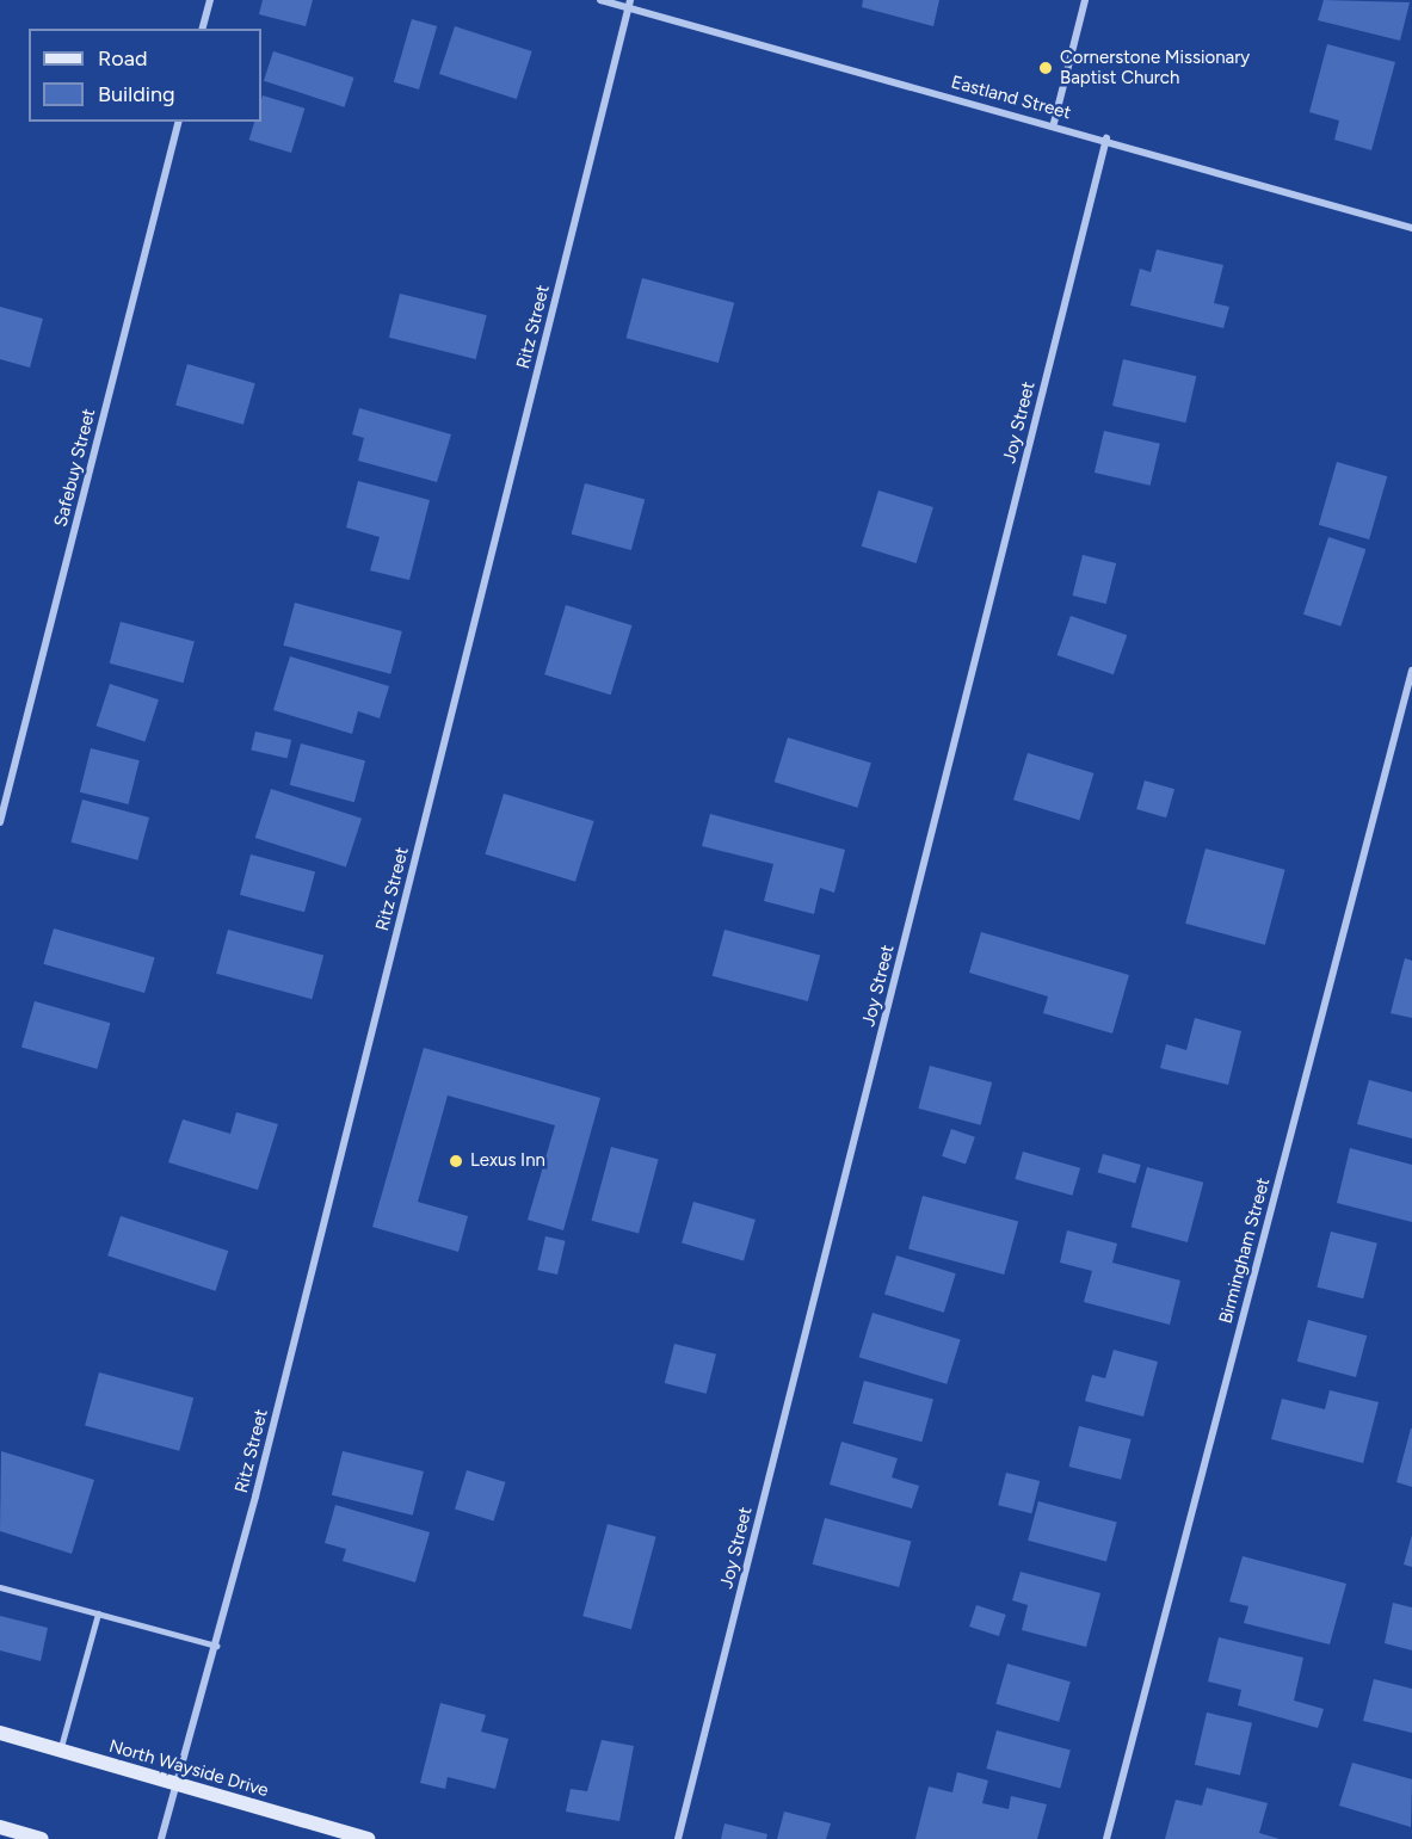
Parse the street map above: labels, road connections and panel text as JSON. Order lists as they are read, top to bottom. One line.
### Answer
{"streets":{"main road":["North Wayside Drive"],"street":["Eastland Street","Ritz Street","Joy Street","Safebuy Street","Birmingham Street"]},"crossings":[["Eastland Street","Ritz Street"],["Eastland Street","Joy Street"],["Ritz Street","North Wayside Drive"]],"places":["Cornerstone Missionary Baptist Church","Lexus Inn"],"legend":["Road","Building"]}
